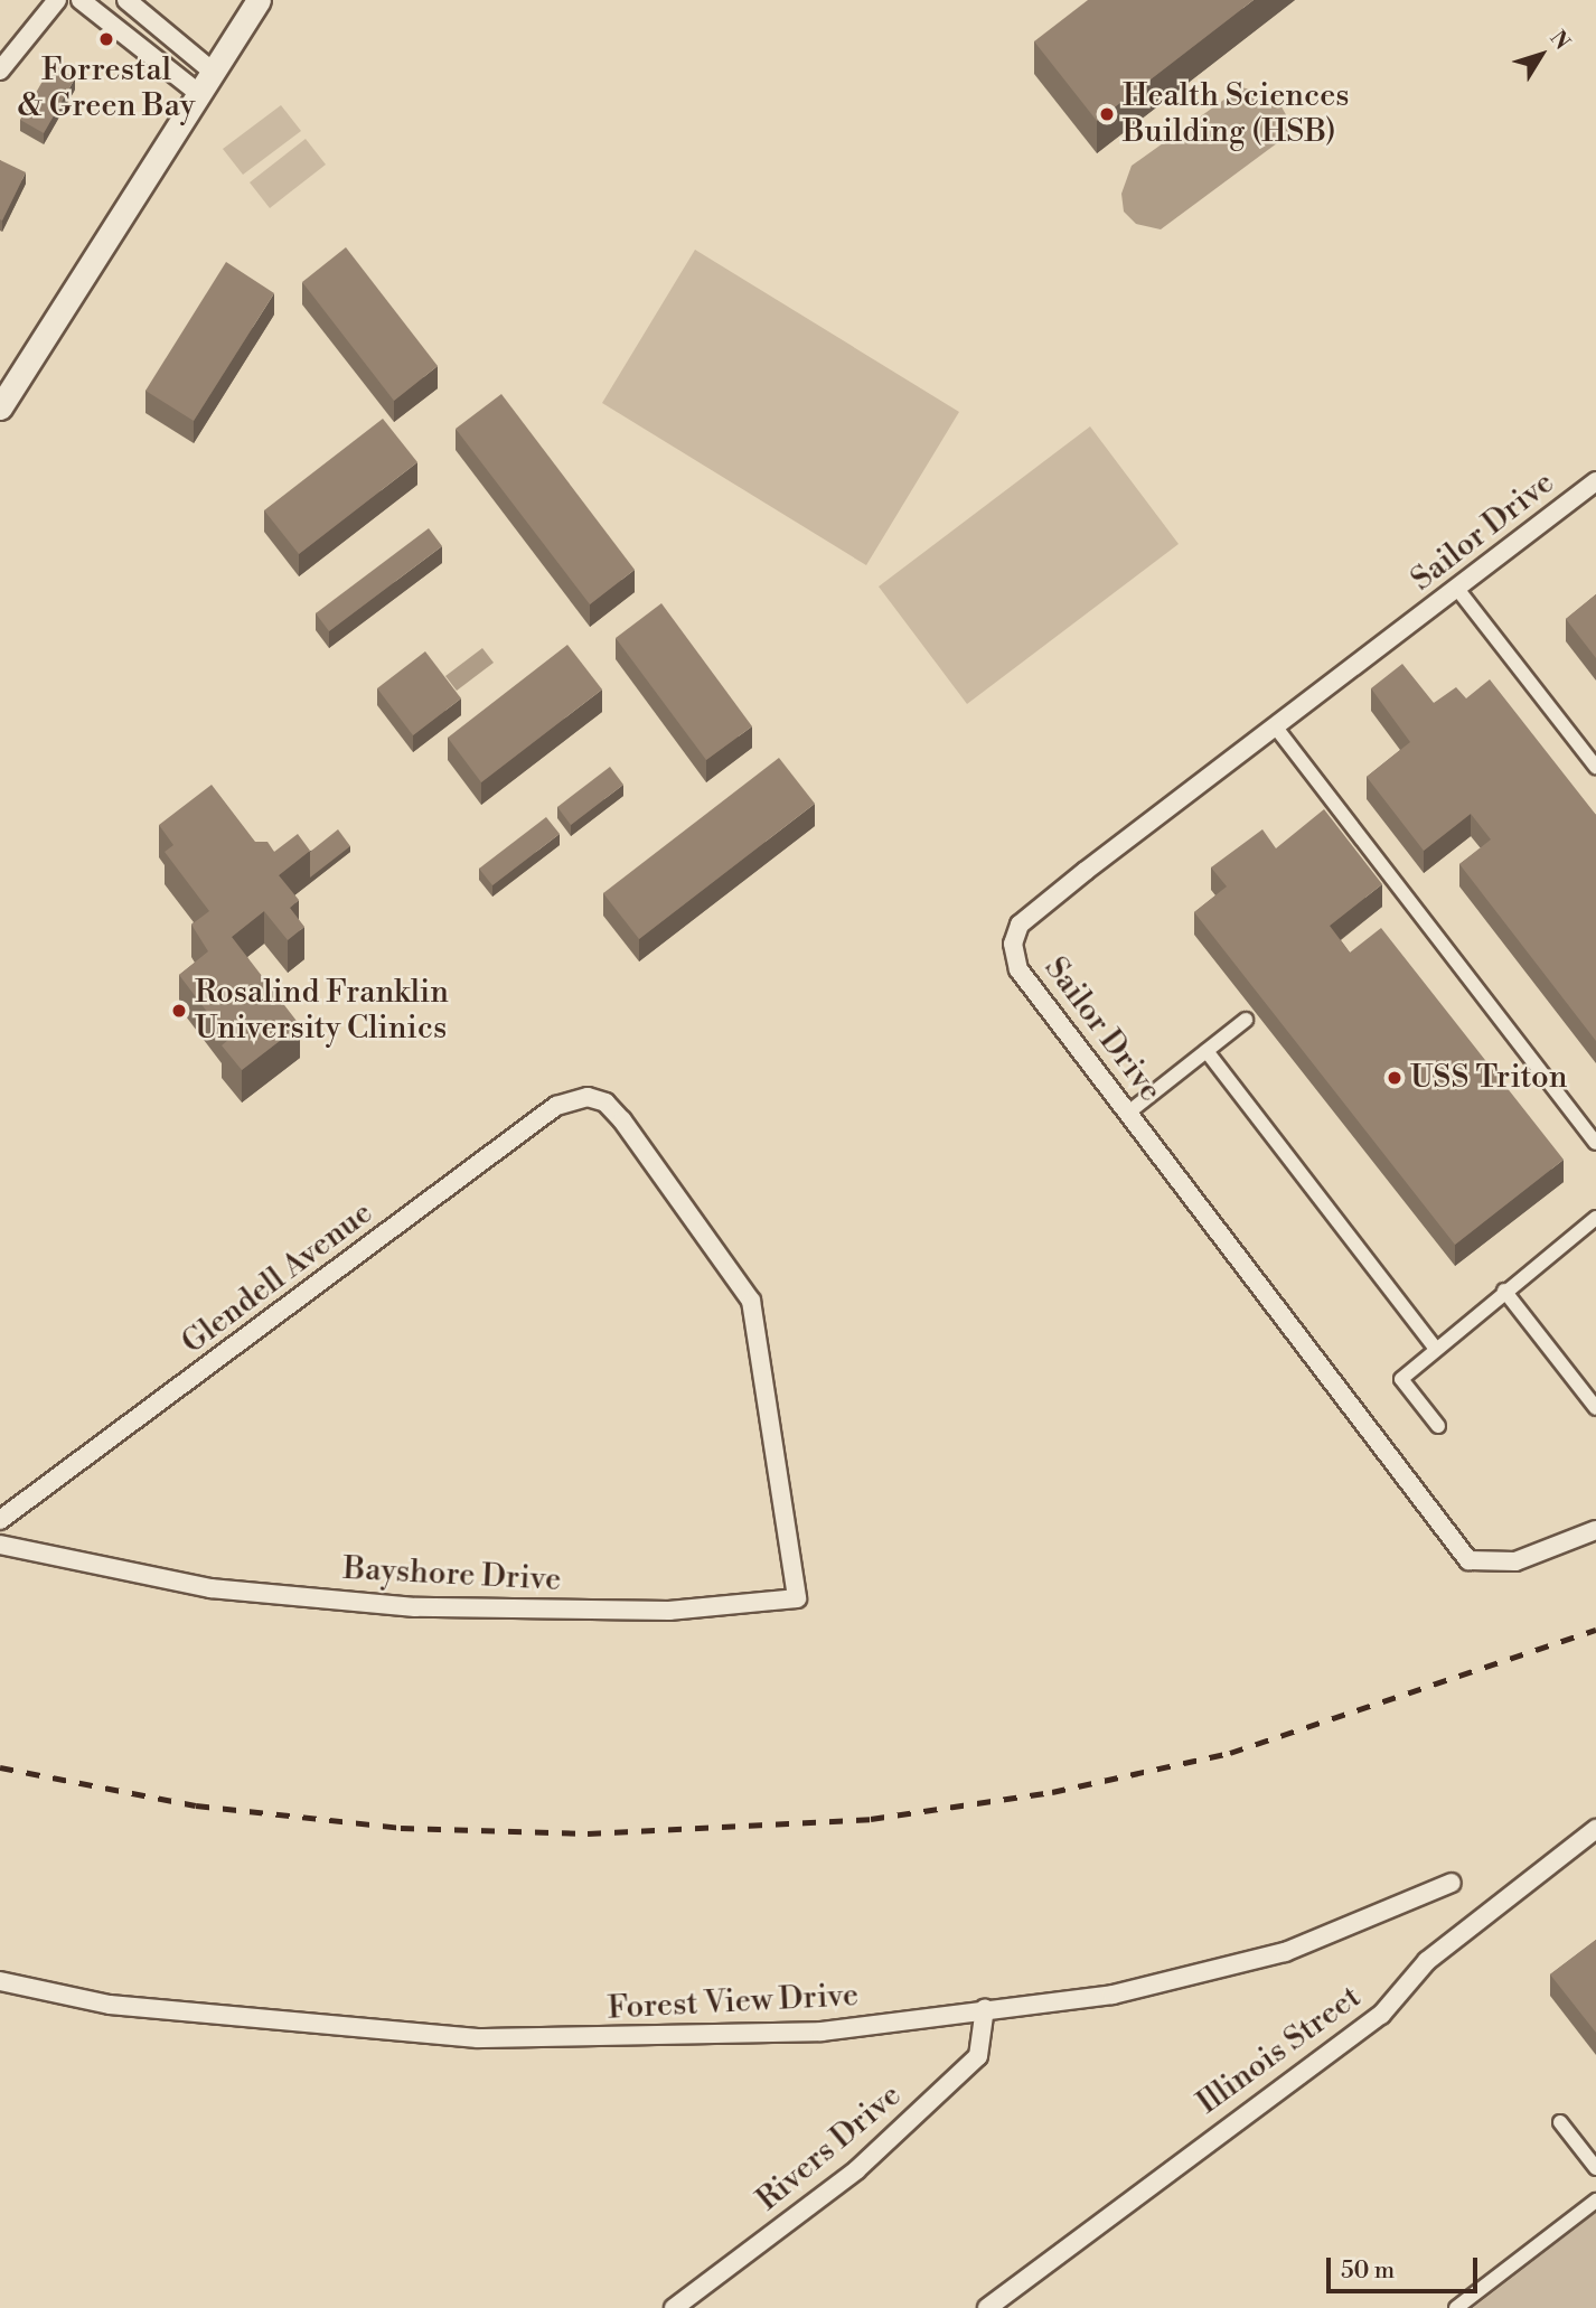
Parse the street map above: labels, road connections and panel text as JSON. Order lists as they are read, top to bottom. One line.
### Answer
{"streets":{"street":["Sailor Drive","Glendell Avenue","Bayshore Drive","Forest View Drive","Illinois Street","Rivers Drive"]},"crossings":[["Glendell Avenue","Bayshore Drive"],["Forest View Drive","Rivers Drive"]],"places":["Forrestal & Green Bay","Health Sciences Building (HSB)","Rosalind Franklin University Clinics","USS Triton"],"scale_bar":"50 m","north":"top right"}
